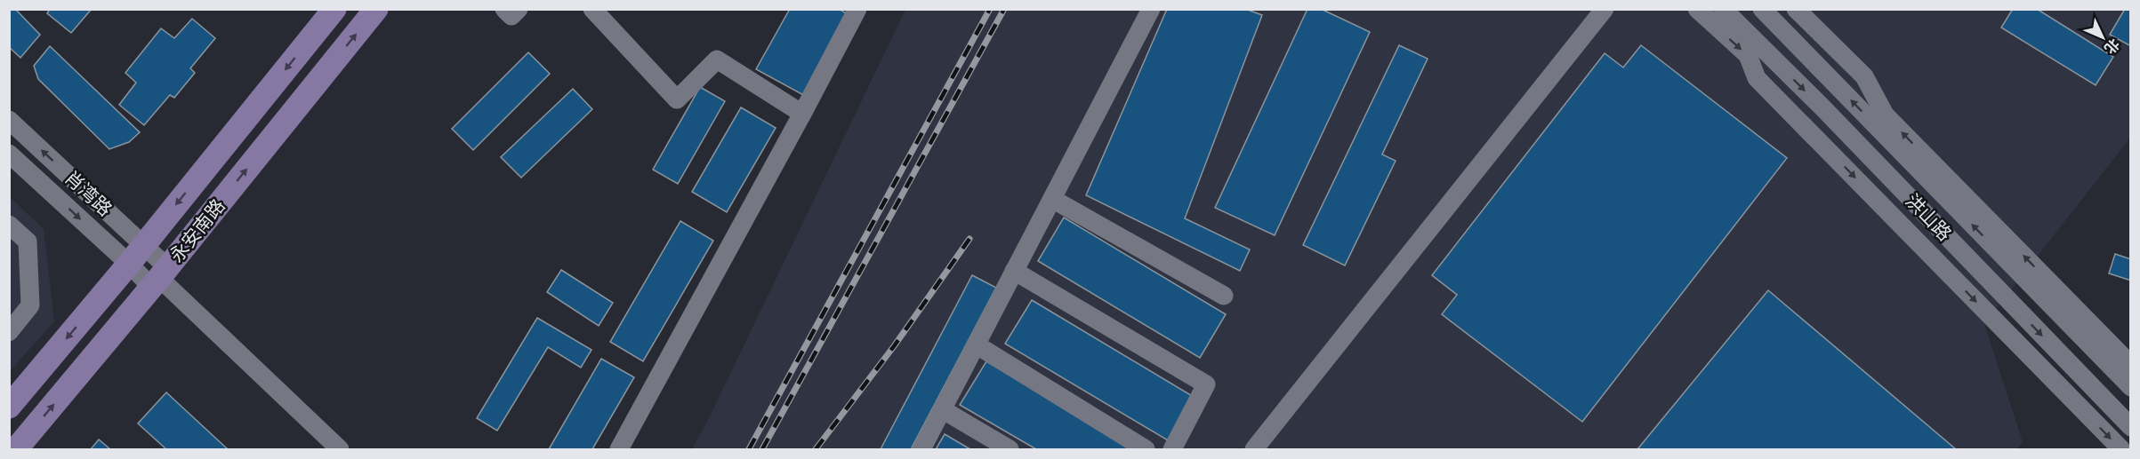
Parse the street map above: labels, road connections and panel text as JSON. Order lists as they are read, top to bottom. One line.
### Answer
{"streets":{"main road":["永安南路"],"street":["肖湾路","洪山路"]},"crossings":[["肖湾路","永安南路"]],"north":"bottom right"}
